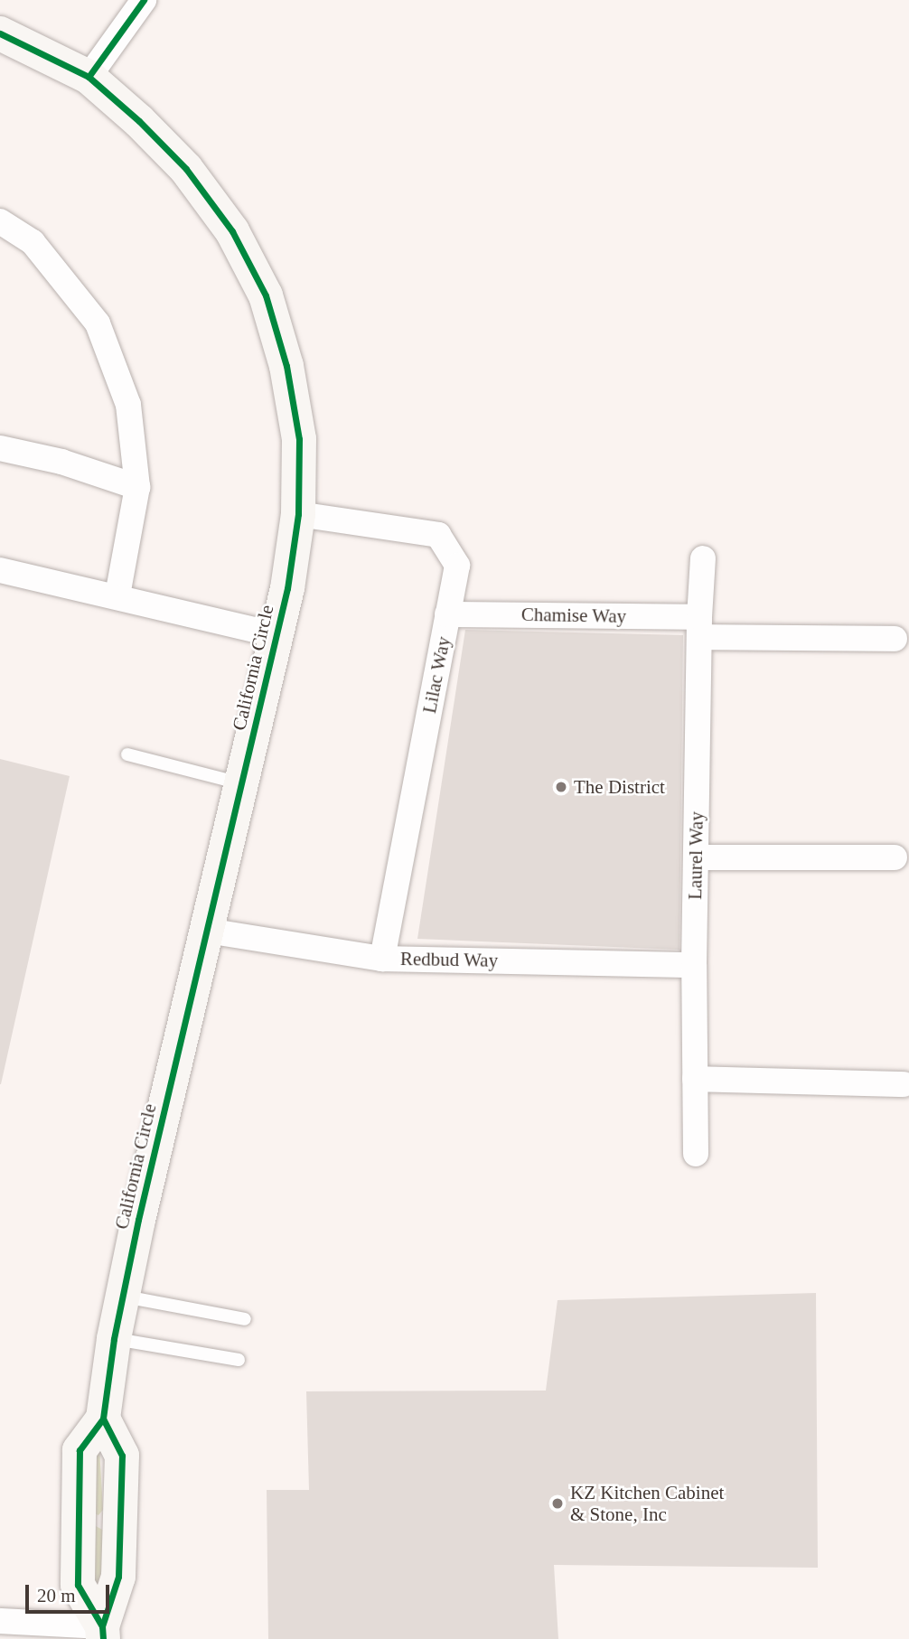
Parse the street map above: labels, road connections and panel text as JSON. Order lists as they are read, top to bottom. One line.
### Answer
{"streets":{"street":["Chamise Way","California Circle","Lilac Way","Laurel Way","Redbud Way"]},"crossings":[["Chamise Way","Lilac Way"],["Chamise Way","Laurel Way"],["California Circle","Lilac Way"],["California Circle","Redbud Way"],["Lilac Way","Redbud Way"],["Laurel Way","Redbud Way"]],"places":["The District","KZ Kitchen Cabinet & Stone, Inc"],"scale_bar":"20 m"}
